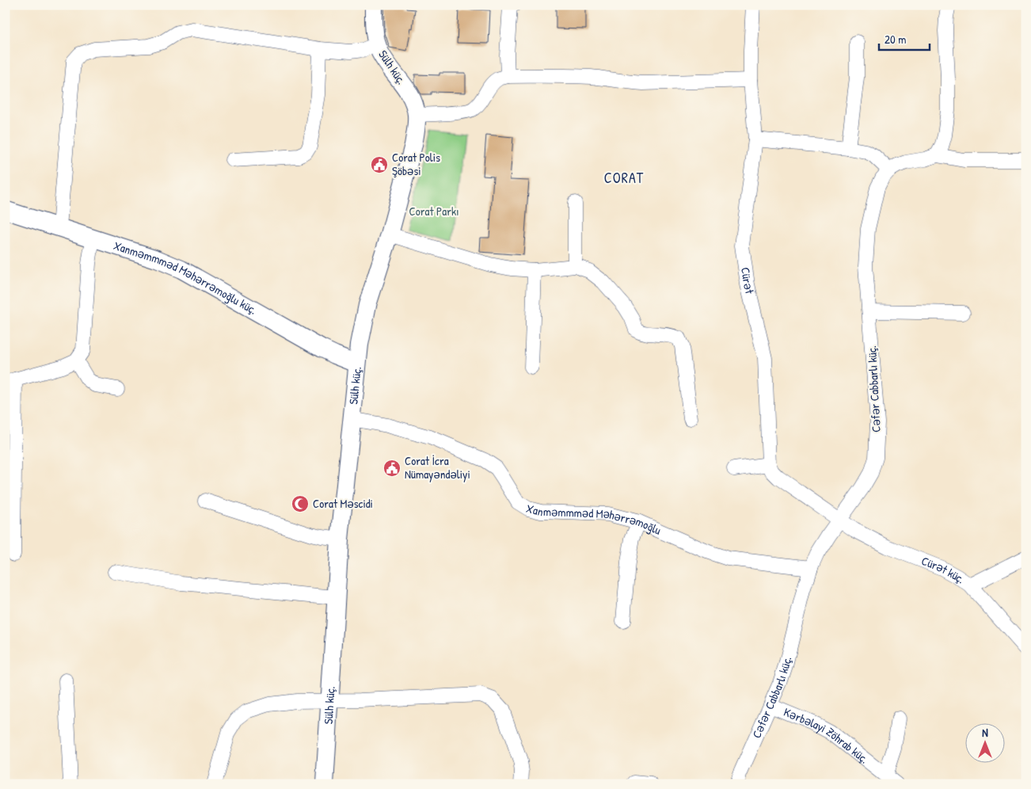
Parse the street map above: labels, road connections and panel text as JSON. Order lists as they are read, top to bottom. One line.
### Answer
{"streets":{"street":["Sülh küç.","Xanməmmməd Məhərrəmoğlu küç.","Cürət","Cəfər Cabbarlı küç.","Xanməmmməd Məhərrəmoğlu","Cürət küç.","Kərbəlayi Zöhrab küç."]},"crossings":[["Sülh küç.","Xanməmmməd Məhərrəmoğlu küç."],["Sülh küç.","Xanməmmməd Məhərrəmoğlu"],["Cəfər Cabbarlı küç.","Xanməmmməd Məhərrəmoğlu"],["Cəfər Cabbarlı küç.","Cürət küç."],["Cəfər Cabbarlı küç.","Kərbəlayi Zöhrab küç."]],"districts":["CORAT"],"parks":["Corat Parkı"],"places":{"public building":["Corat Polis Şöbəsi","Corat İcra Nümayəndəliyi"],"mosque":["Corat Məscidi"]},"scale_bar":"20 m","north":"top"}
